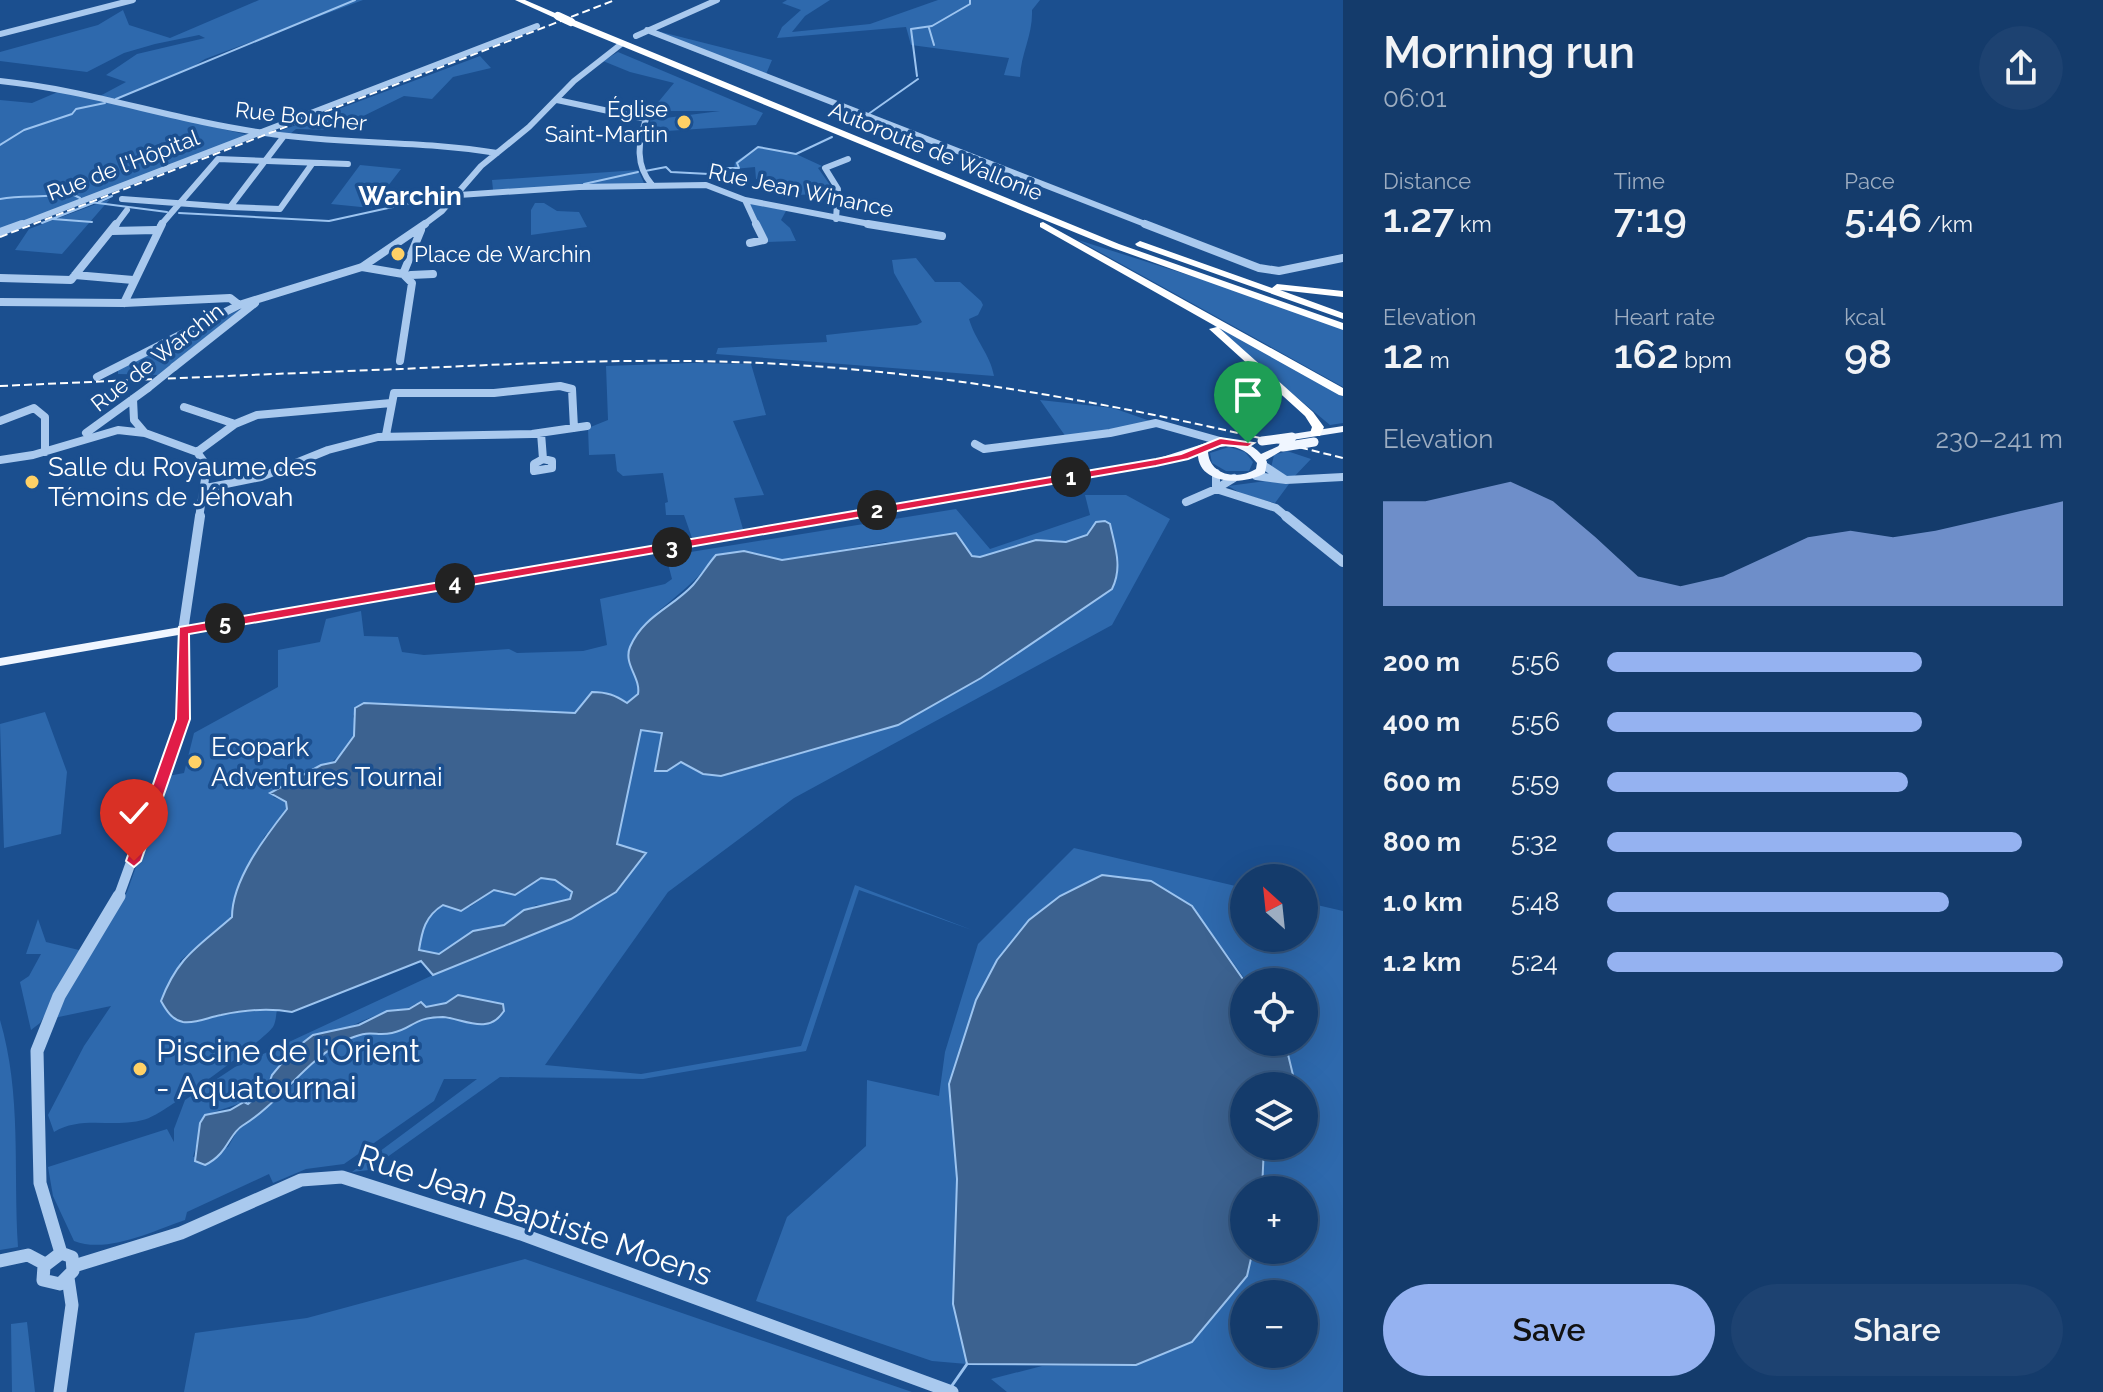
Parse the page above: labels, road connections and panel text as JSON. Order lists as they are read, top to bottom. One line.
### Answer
{"streets":{"highway":["Autoroute de Wallonie"],"street":["Rue Boucher","Rue de l'Hôpital","Rue Jean Winance","Rue de Warchin","Rue Jean Baptiste Moens"]},"crossings":[["Rue Boucher","Rue de l'Hôpital"]],"districts":["Warchin"],"places":["Église Saint-Martin","Place de Warchin","Salle du Royaume des Témoins de Jéhovah","Ecopark Adventures Tournai","Piscine de l'Orient - Aquatournai"],"north":"top left","page":{"heading":["Morning run","06:01"],"stats":[["Distance","1.27 km"],["Time","7:19"],["Pace","5:46 /km"],["Elevation","12 m"],["Heart rate","162 bpm"],["kcal","98"]],"chart":["Elevation","230–241 m"],"pins":["1","2","3","4","5"],"list":[{"name":"200 m","note":"5:56"},{"name":"400 m","note":"5:56"},{"name":"600 m","note":"5:59"},{"name":"800 m","note":"5:32"},{"name":"1.0 km","note":"5:48"},{"name":"1.2 km","note":"5:24"}],"map_buttons":["+","−"],"buttons":["Save","Share"]}}
